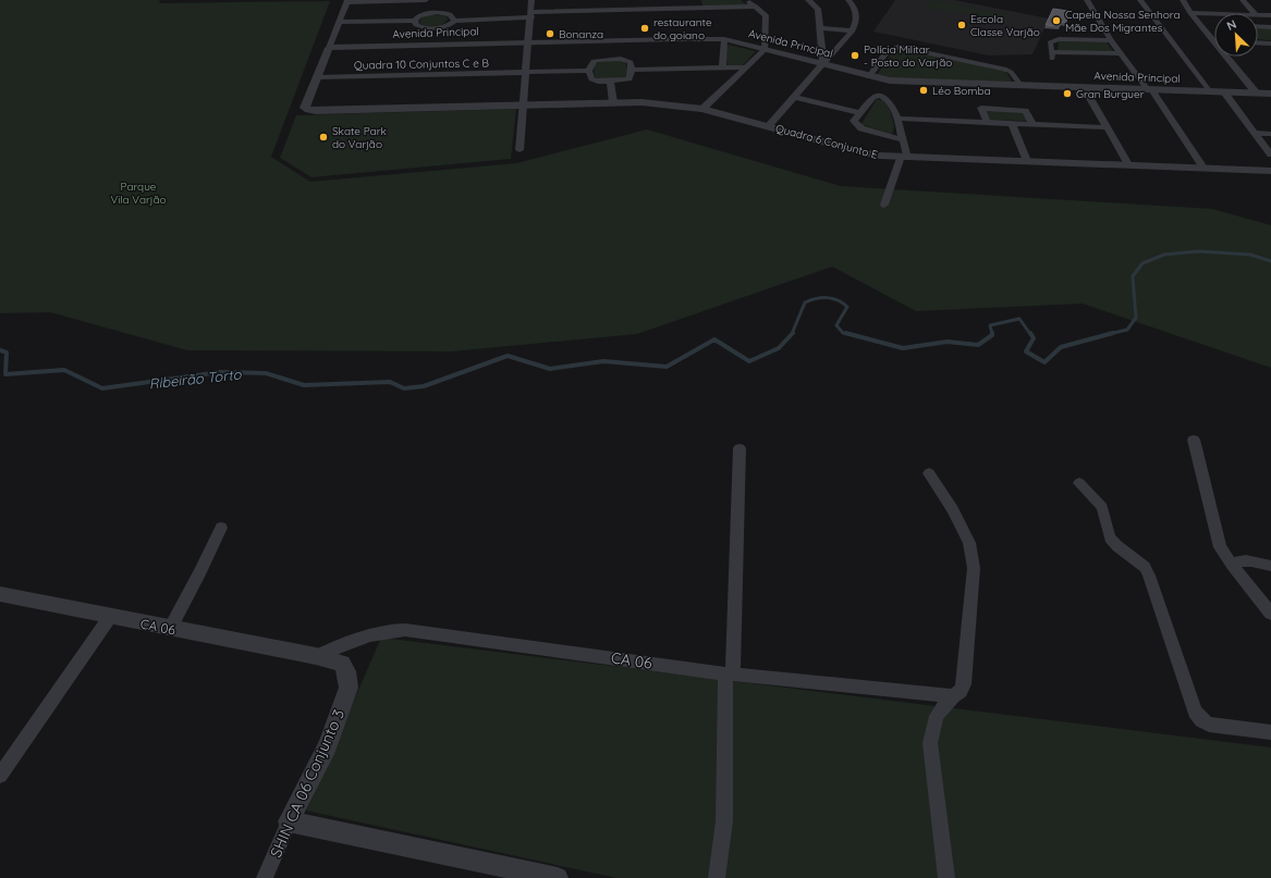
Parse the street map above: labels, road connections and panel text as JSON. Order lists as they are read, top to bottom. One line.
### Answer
{"streets":{"street":["Avenida Principal","Quadra 10 Conjuntos C e B","Quadra 6 Conjunto E","CA 06","SHIN CA 06 Conjunto 3"]},"crossings":[["Quadra 10 Conjuntos C e B","Quadra 6 Conjunto E"],["CA 06","SHIN CA 06 Conjunto 3"]],"water":["Ribeirão Torto"],"parks":["Parque Vila Varjão"],"places":["Capela Nossa Senhora Mãe Dos Migrantes","Escola Classe Varjão","restaurante do goiano","Bonanza","Polícia Militar - Posto do Varjão","Léo Bomba","Gran Burguer","Skate Park do Varjão"],"north":"top left"}
